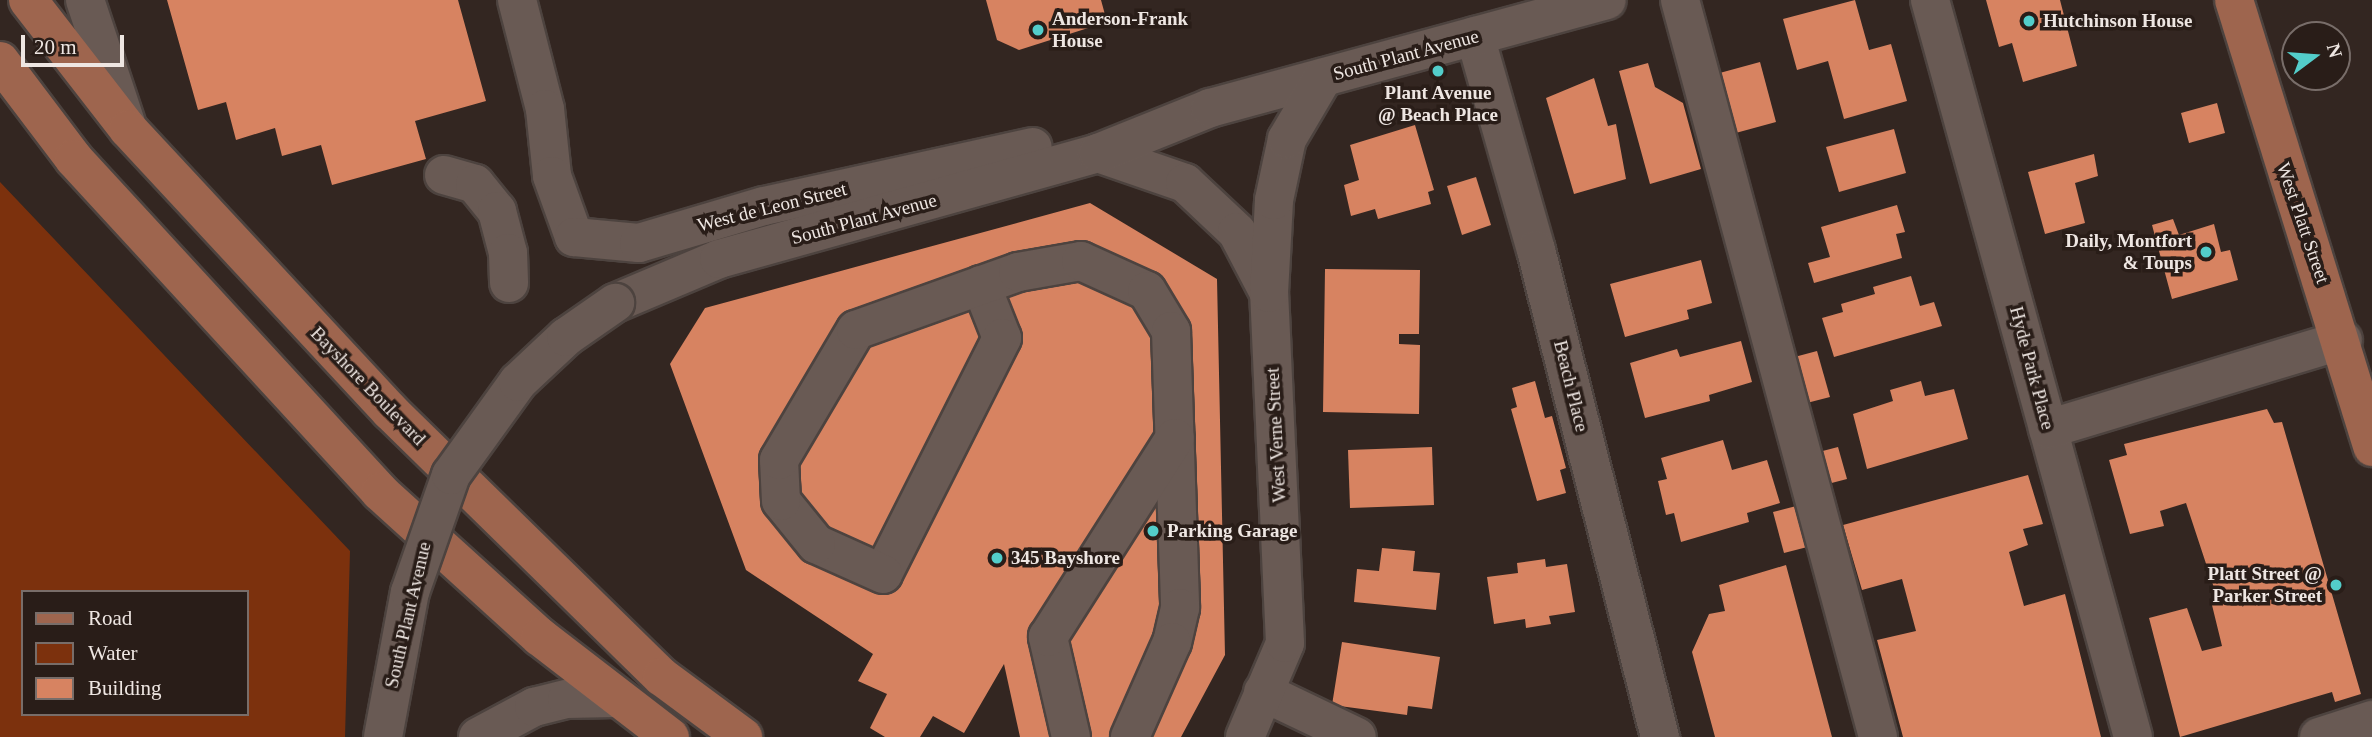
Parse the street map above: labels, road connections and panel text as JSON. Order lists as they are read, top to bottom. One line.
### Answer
{"streets":{"main road":["West Platt Street","Bayshore Boulevard"],"street":["South Plant Avenue","West de Leon Street","Hyde Park Place","Beach Place","West Verne Street"]},"crossings":[["South Plant Avenue","West de Leon Street"],["South Plant Avenue","Beach Place"],["South Plant Avenue","West Verne Street"]],"places":["Hutchinson House","Anderson-Frank House","Plant Avenue @ Beach Place","Daily, Montfort & Toups","Parking Garage","345 Bayshore","Platt Street @ Parker Street"],"legend":["Road","Water","Building"],"scale_bar":"20 m","north":"right"}
